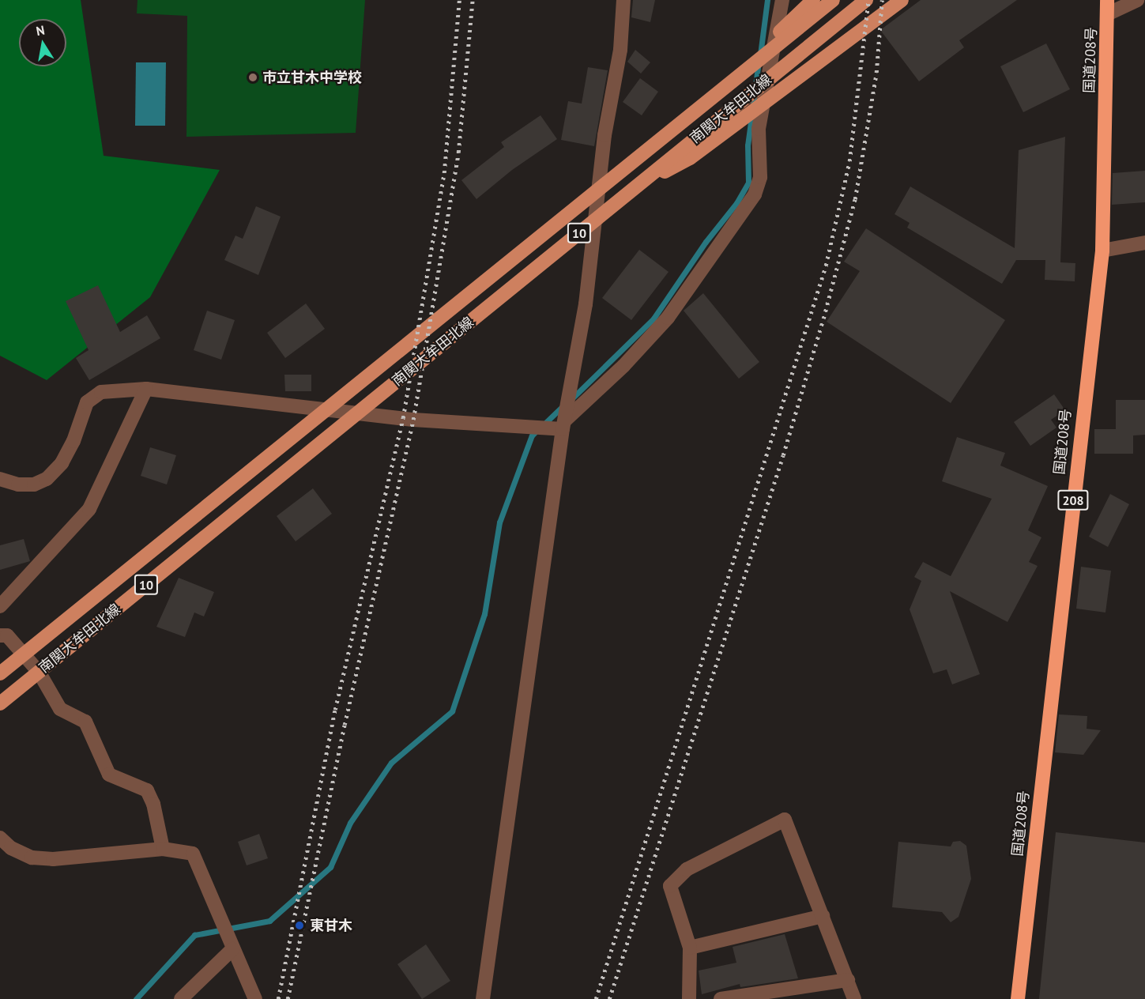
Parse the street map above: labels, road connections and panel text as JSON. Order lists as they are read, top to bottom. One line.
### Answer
{"streets":{"highway":["国道208号","208"],"main road":["南関大牟田北線","10"]},"places":["市立甘木中学校","東甘木"],"north":"top"}
